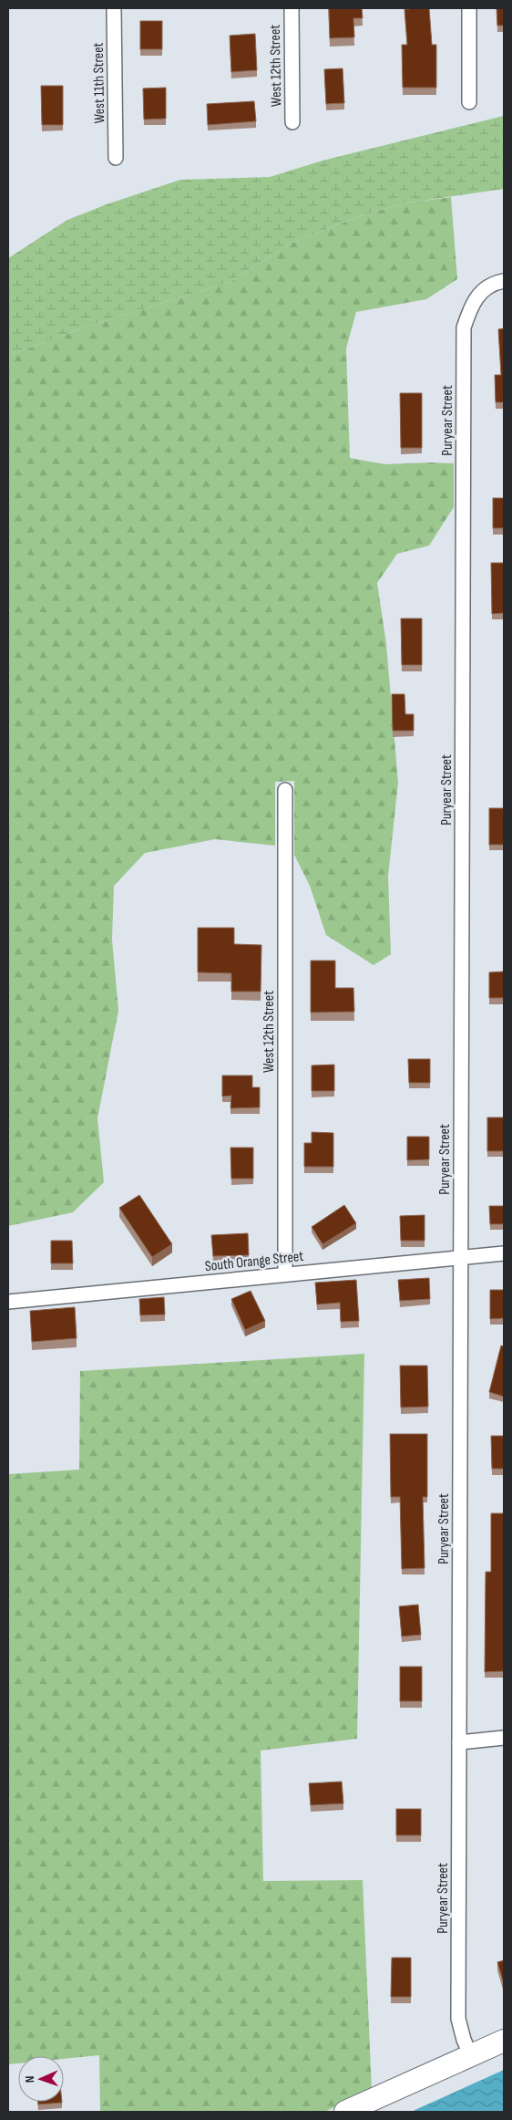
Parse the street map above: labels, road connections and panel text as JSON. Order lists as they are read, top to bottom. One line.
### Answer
{"streets":{"street":["West 12th Street","West 11th Street","Puryear Street","South Orange Street"]},"crossings":[["West 12th Street","South Orange Street"],["Puryear Street","South Orange Street"]],"north":"left"}
